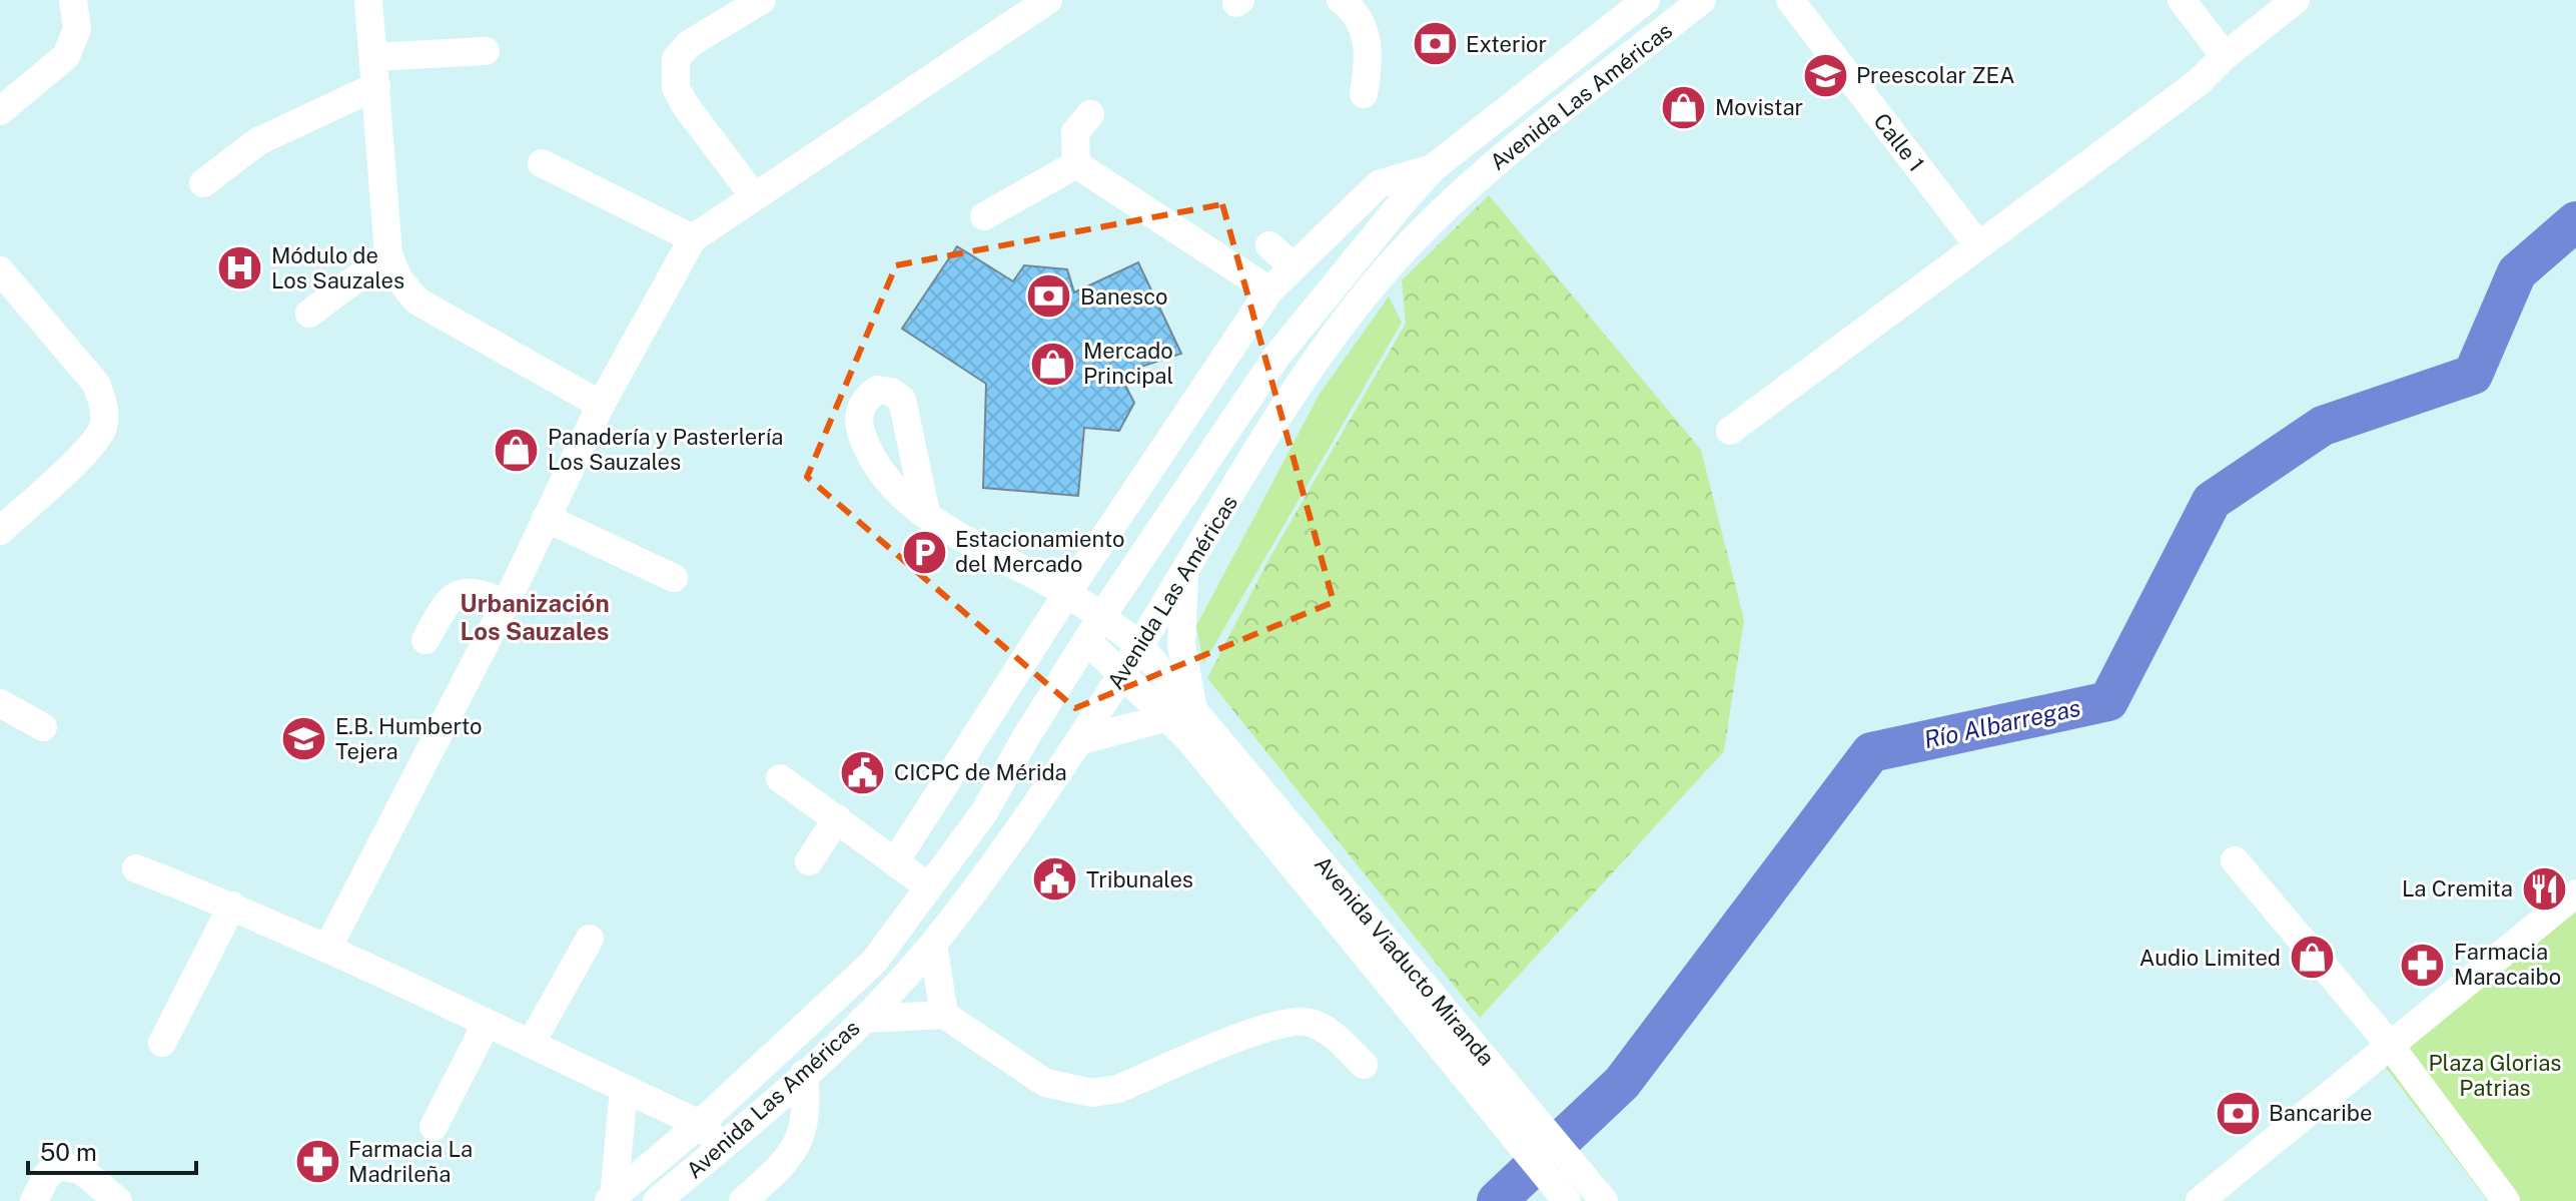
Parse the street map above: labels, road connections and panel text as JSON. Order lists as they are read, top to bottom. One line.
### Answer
{"streets":{"street":["Avenida Las Américas","Calle 1","Avenida Viaducto Miranda"]},"districts":["Urbanización Los Sauzales"],"water":["Río Albarregas"],"parks":["Plaza Glorias Patrias"],"places":{"bank":["Exterior","Banesco","Bancaribe"],"school or university":["Preescolar ZEA","E.B. Humberto Tejera"],"shop":["Movistar","Mercado Principal","Panadería y Pasterlería Los Sauzales","Audio Limited"],"hospital":["Módulo de Los Sauzales"],"parking":["Estacionamiento del Mercado"],"public building":["CICPC de Mérida","Tribunales"],"restaurant":["La Cremita"],"pharmacy":["Farmacia Maracaibo","Farmacia La Madrileña"]},"scale_bar":"50 m"}
